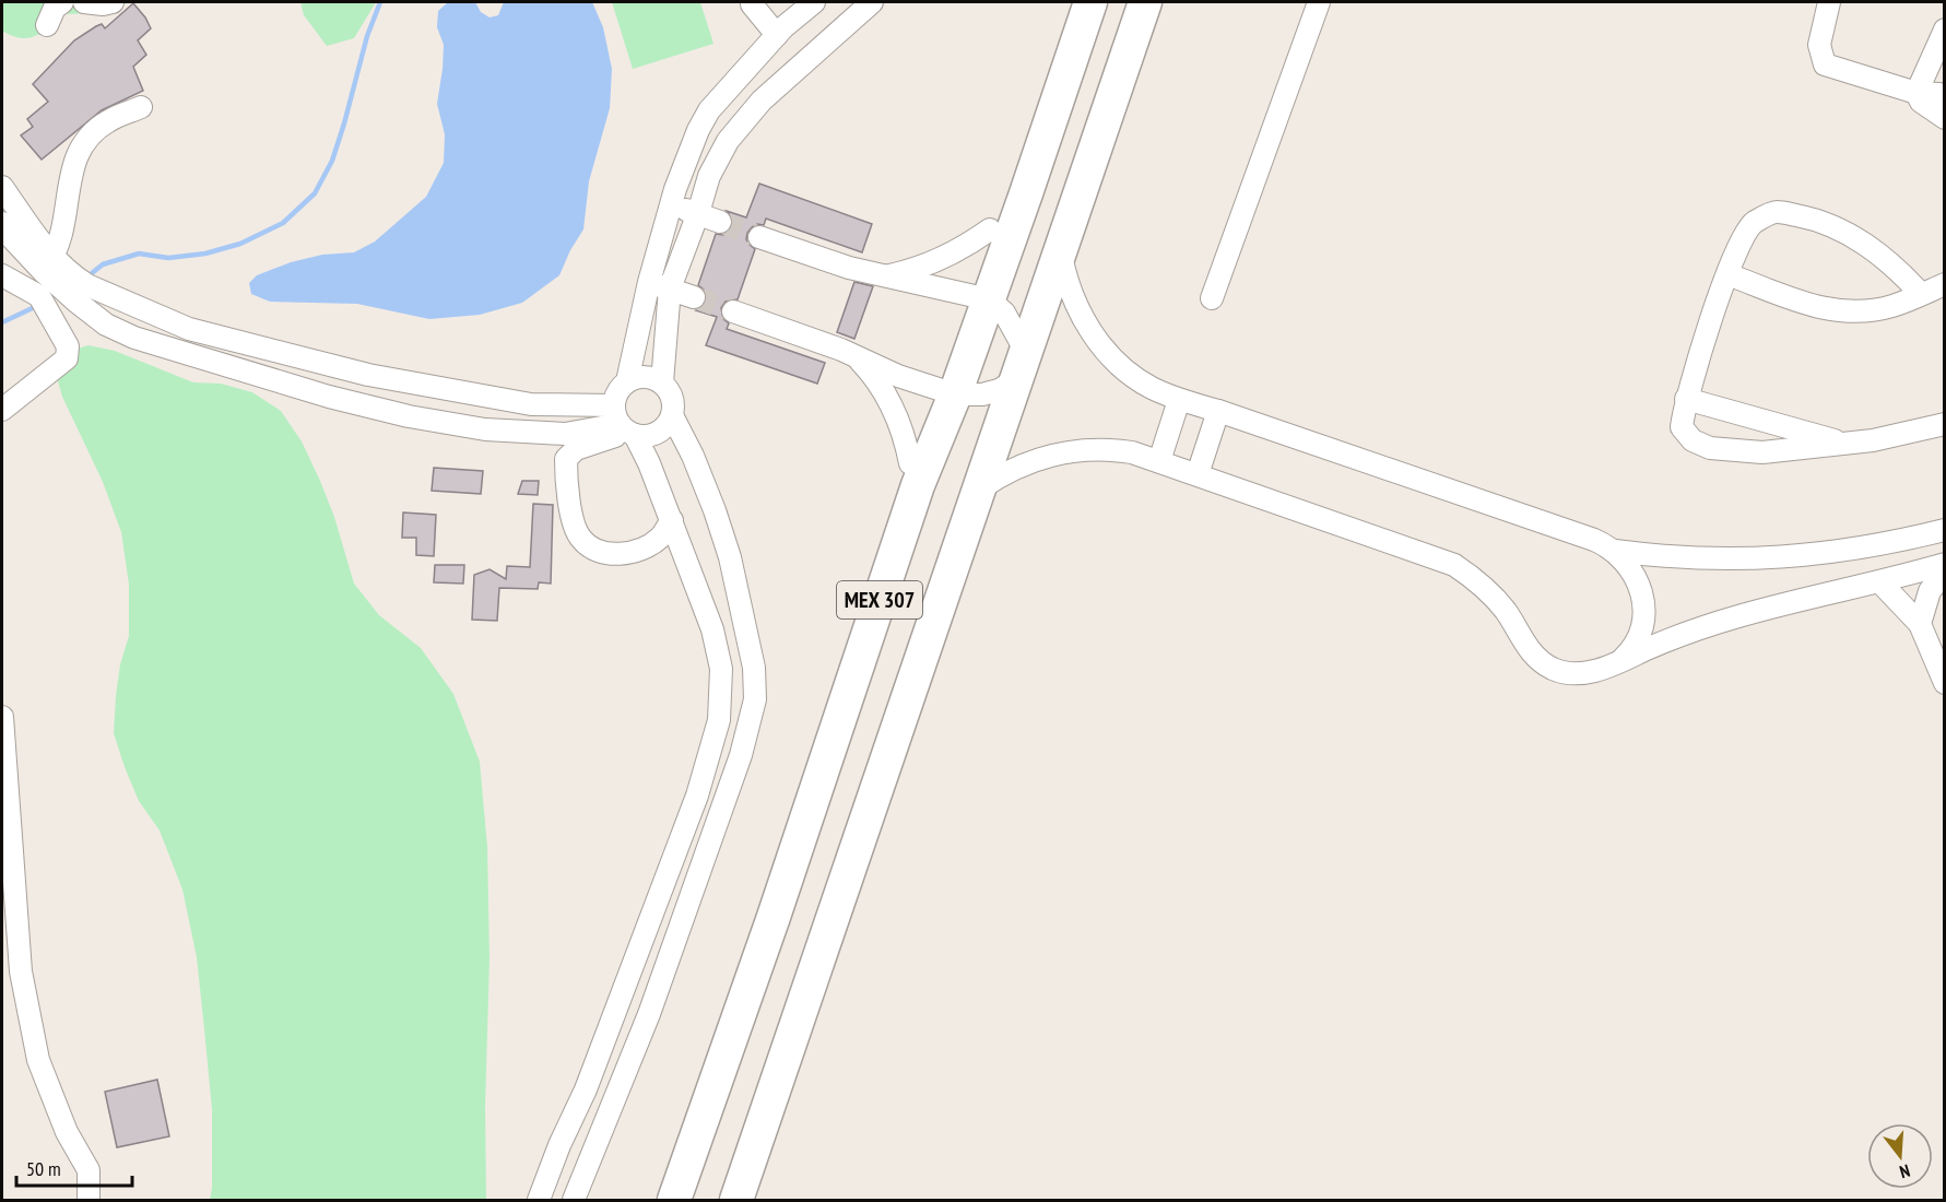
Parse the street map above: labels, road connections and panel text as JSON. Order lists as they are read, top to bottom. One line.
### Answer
{"streets":{"highway":["MEX 307"]},"scale_bar":"50 m","north":"bottom"}
